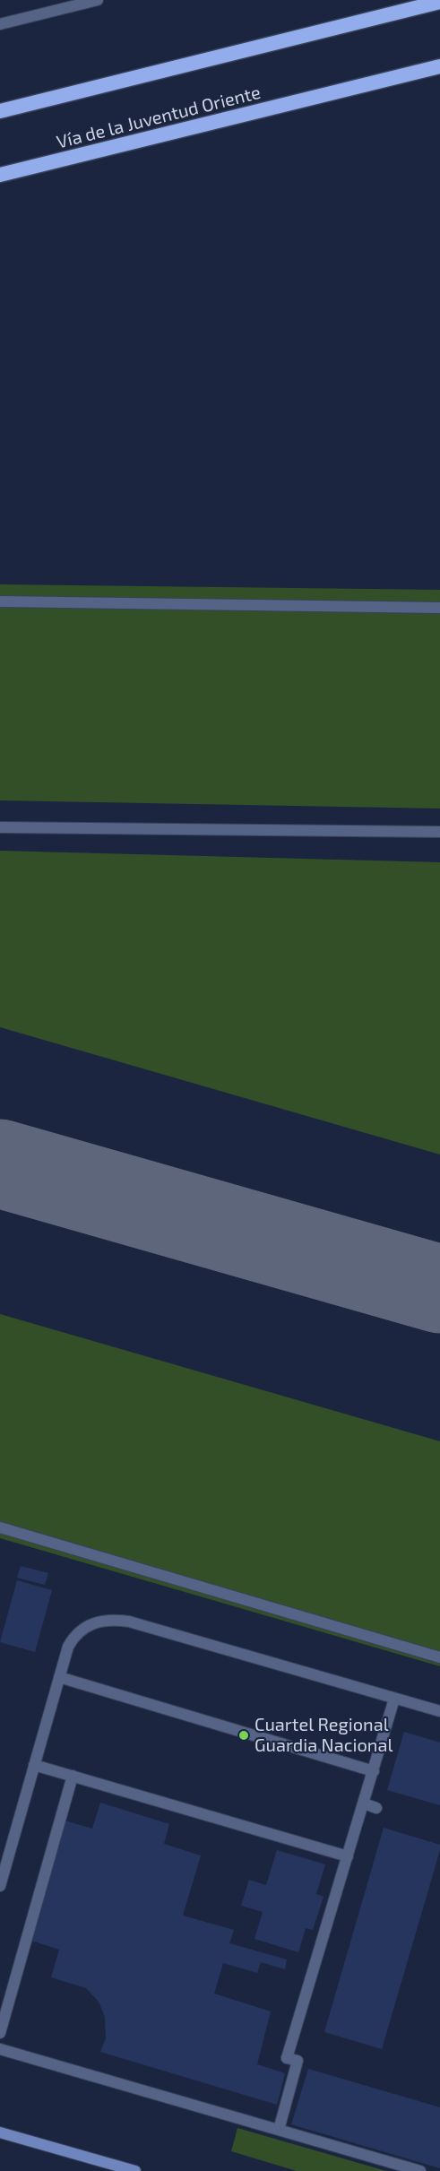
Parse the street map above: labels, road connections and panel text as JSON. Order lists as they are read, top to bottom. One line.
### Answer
{"streets":{"highway":["Vía de la Juventud Oriente"]},"places":["Cuartel Regional Guardia Nacional"]}
